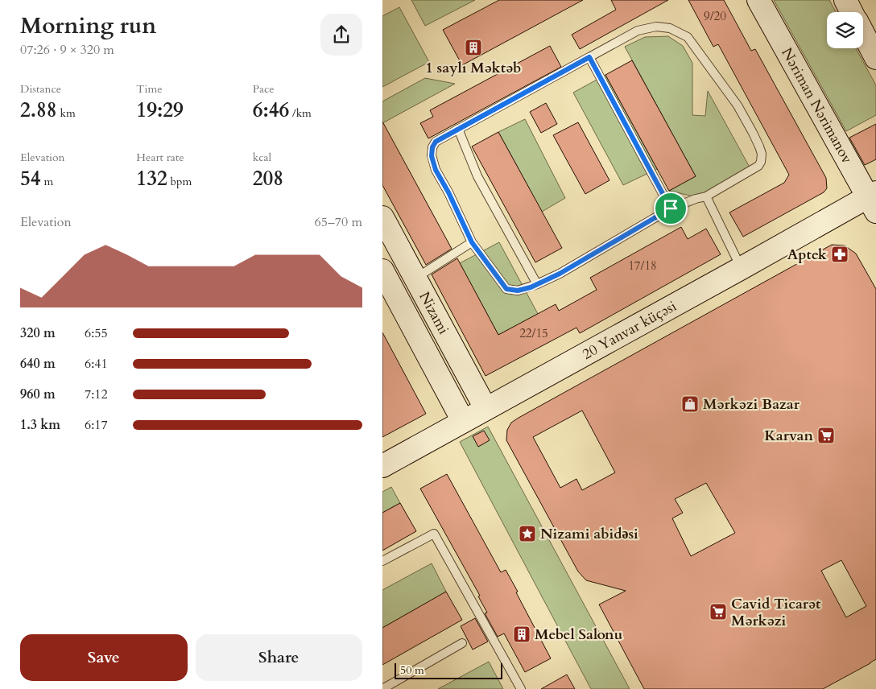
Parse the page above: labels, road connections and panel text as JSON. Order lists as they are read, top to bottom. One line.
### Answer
{"streets":{"street":["Nəriman Nərimanov","Nizami","20 Yanvar küçəsi"]},"crossings":[["Nəriman Nərimanov","20 Yanvar küçəsi"],["Nizami","20 Yanvar küçəsi"]],"places":{"building":["1 saylı Məktəb","Mebel Salonu"],"pharmacy":["Aptek"],"shop":["Mərkəzi Bazar"],"supermarket":["Karvan","Cavid Ticarət Mərkəzi"],"place":["Nizami abidәsi"]},"house_numbers":["9/20","17/18","22/15"],"scale_bar":"50 m","page":{"heading":["Morning run","07:26 · 9 × 320 m"],"stats":[["Distance","2.88 km"],["Time","19:29"],["Pace","6:46 /km"],["Elevation","54 m"],["Heart rate","132 bpm"],["kcal","208"]],"chart":["Elevation","65–70 m"],"list":[{"name":"320 m","note":"6:55"},{"name":"640 m","note":"6:41"},{"name":"960 m","note":"7:12"},{"name":"1.3 km","note":"6:17"}],"buttons":["Save","Share"],"scale":"50 m"}}
